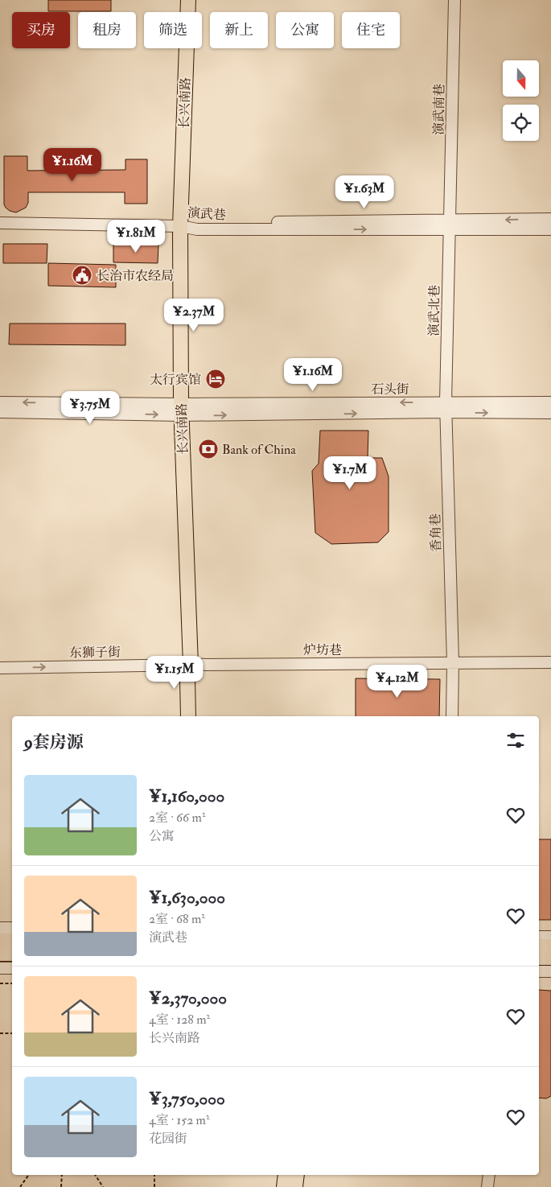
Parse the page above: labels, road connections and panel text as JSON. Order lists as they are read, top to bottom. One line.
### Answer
{"streets":{"main road":["长兴南路"],"street":["演武南巷","演武巷","演武北巷","石头街","香角巷","炉坊巷","东狮子街"]},"crossings":[["长兴南路","演武巷"],["长兴南路","石头街"],["长兴南路","炉坊巷"],["长兴南路","东狮子街"],["演武南巷","演武巷"],["演武南巷","演武北巷"],["演武巷","演武北巷"],["演武北巷","石头街"],["演武北巷","香角巷"],["石头街","香角巷"],["香角巷","炉坊巷"],["炉坊巷","东狮子街"]],"one_way":["东狮子街"],"places":{"public building":["长治市农经局"],"hotel":["太行宾馆"],"bank":["Bank of China"]},"north":"bottom","page":{"chip":["买房","租房","筛选","新上","公寓","住宅"],"price":["¥1.16M","¥1.63M","¥1.81M","¥2.37M","¥1.16M","¥3.75M","¥1.7M","¥1.15M","¥4.12M"],"heading":"9套房源","list":[{"name":"¥1,160,000","note":"2室 · 66 m² · 公寓"},{"name":"¥1,630,000","note":"2室 · 68 m² · 演武巷"},{"name":"¥2,370,000","note":"4室 · 128 m² · 长兴南路"},{"name":"¥3,750,000","note":"4室 · 152 m² · 花园街"}]}}
